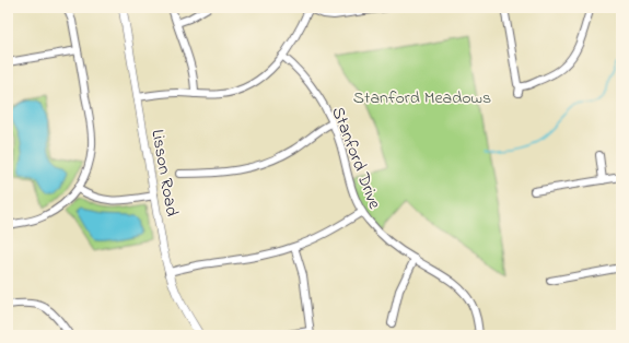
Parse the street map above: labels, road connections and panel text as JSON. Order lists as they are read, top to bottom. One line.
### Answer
{"streets":{"street":["Stanford Drive","Lisson Road"]},"parks":["Stanford Meadows"]}
